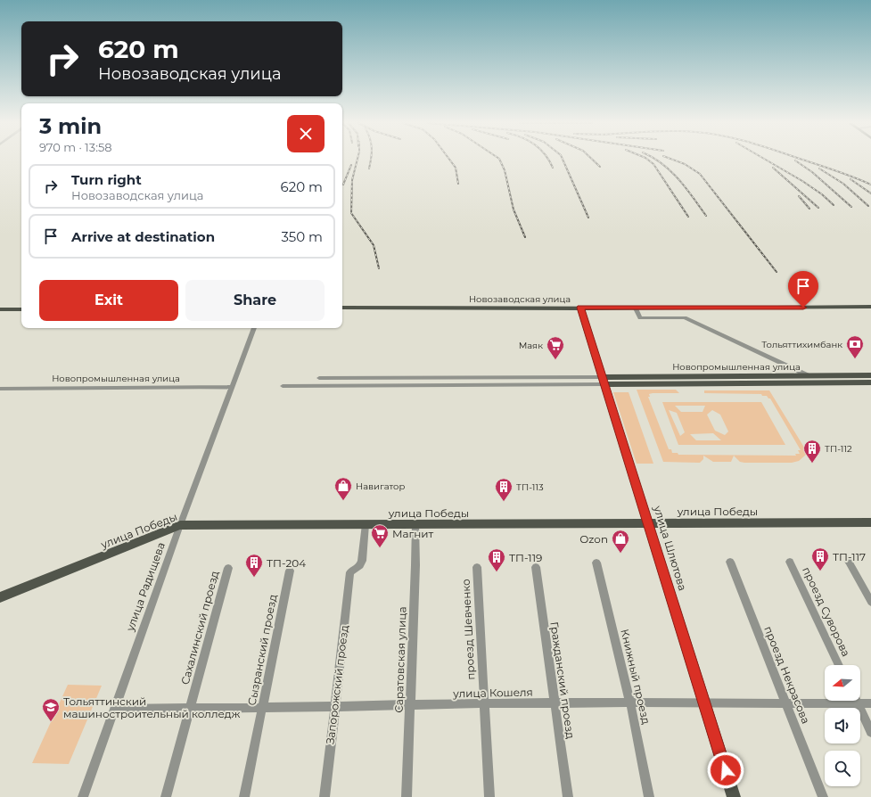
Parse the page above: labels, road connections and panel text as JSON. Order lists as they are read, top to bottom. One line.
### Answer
{"streets":{"main road":["Новозаводская улица","Новопромышленная улица","улица Победы","улица Шлютова"],"street":["улица Радищева","проезд Суворова","Сахалинский проезд","проезд Шевченко","Сызранский проезд","Саратовская улица","проезд Некрасова","Книжный проезд","Гражданский проезд","Запорожский проезд","улица Кошеля"]},"crossings":[["Новозаводская улица","улица Шлютова"],["Новопромышленная улица","улица Шлютова"],["Новопромышленная улица","улица Радищева"],["улица Победы","улица Шлютова"],["улица Победы","улица Радищева"],["улица Победы","Саратовская улица"],["улица Победы","Запорожский проезд"],["улица Шлютова","улица Кошеля"],["улица Радищева","улица Кошеля"],["Сахалинский проезд","улица Кошеля"],["проезд Шевченко","улица Кошеля"],["Сызранский проезд","улица Кошеля"],["Саратовская улица","улица Кошеля"],["проезд Некрасова","улица Кошеля"],["Книжный проезд","улица Кошеля"],["Гражданский проезд","улица Кошеля"],["Запорожский проезд","улица Кошеля"]],"places":{"bank":["Тольяттихимбанк"],"supermarket":["Маяк","Магнит"],"building":["ТП-112","ТП-113","ТП-117","ТП-119","ТП-204"],"shop":["Навигатор","Ozon"],"school or university":["Тольяттинский машиностроительный колледж"]},"north":"left","page":{"turn":["620 m","Новозаводская улица"],"heading":["3 min","970 m · 13:58"],"list":[{"name":"Turn right","note":"Новозаводская улица","value":"620 m"},{"name":"Arrive at destination","value":"350 m"}],"buttons":["Exit","Share"]}}
